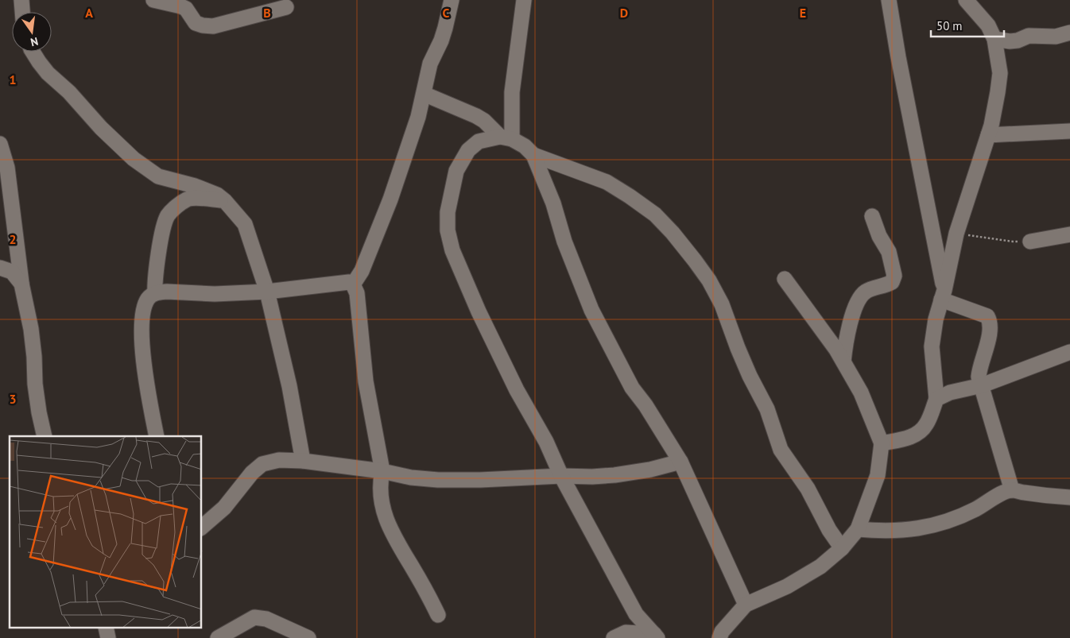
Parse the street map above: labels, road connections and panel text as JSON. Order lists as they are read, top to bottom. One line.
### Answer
{"scale_bar":"50 m","north":"bottom","grid":{"columns":["A","B","C","D","E"],"rows":["1","2","3"]}}
